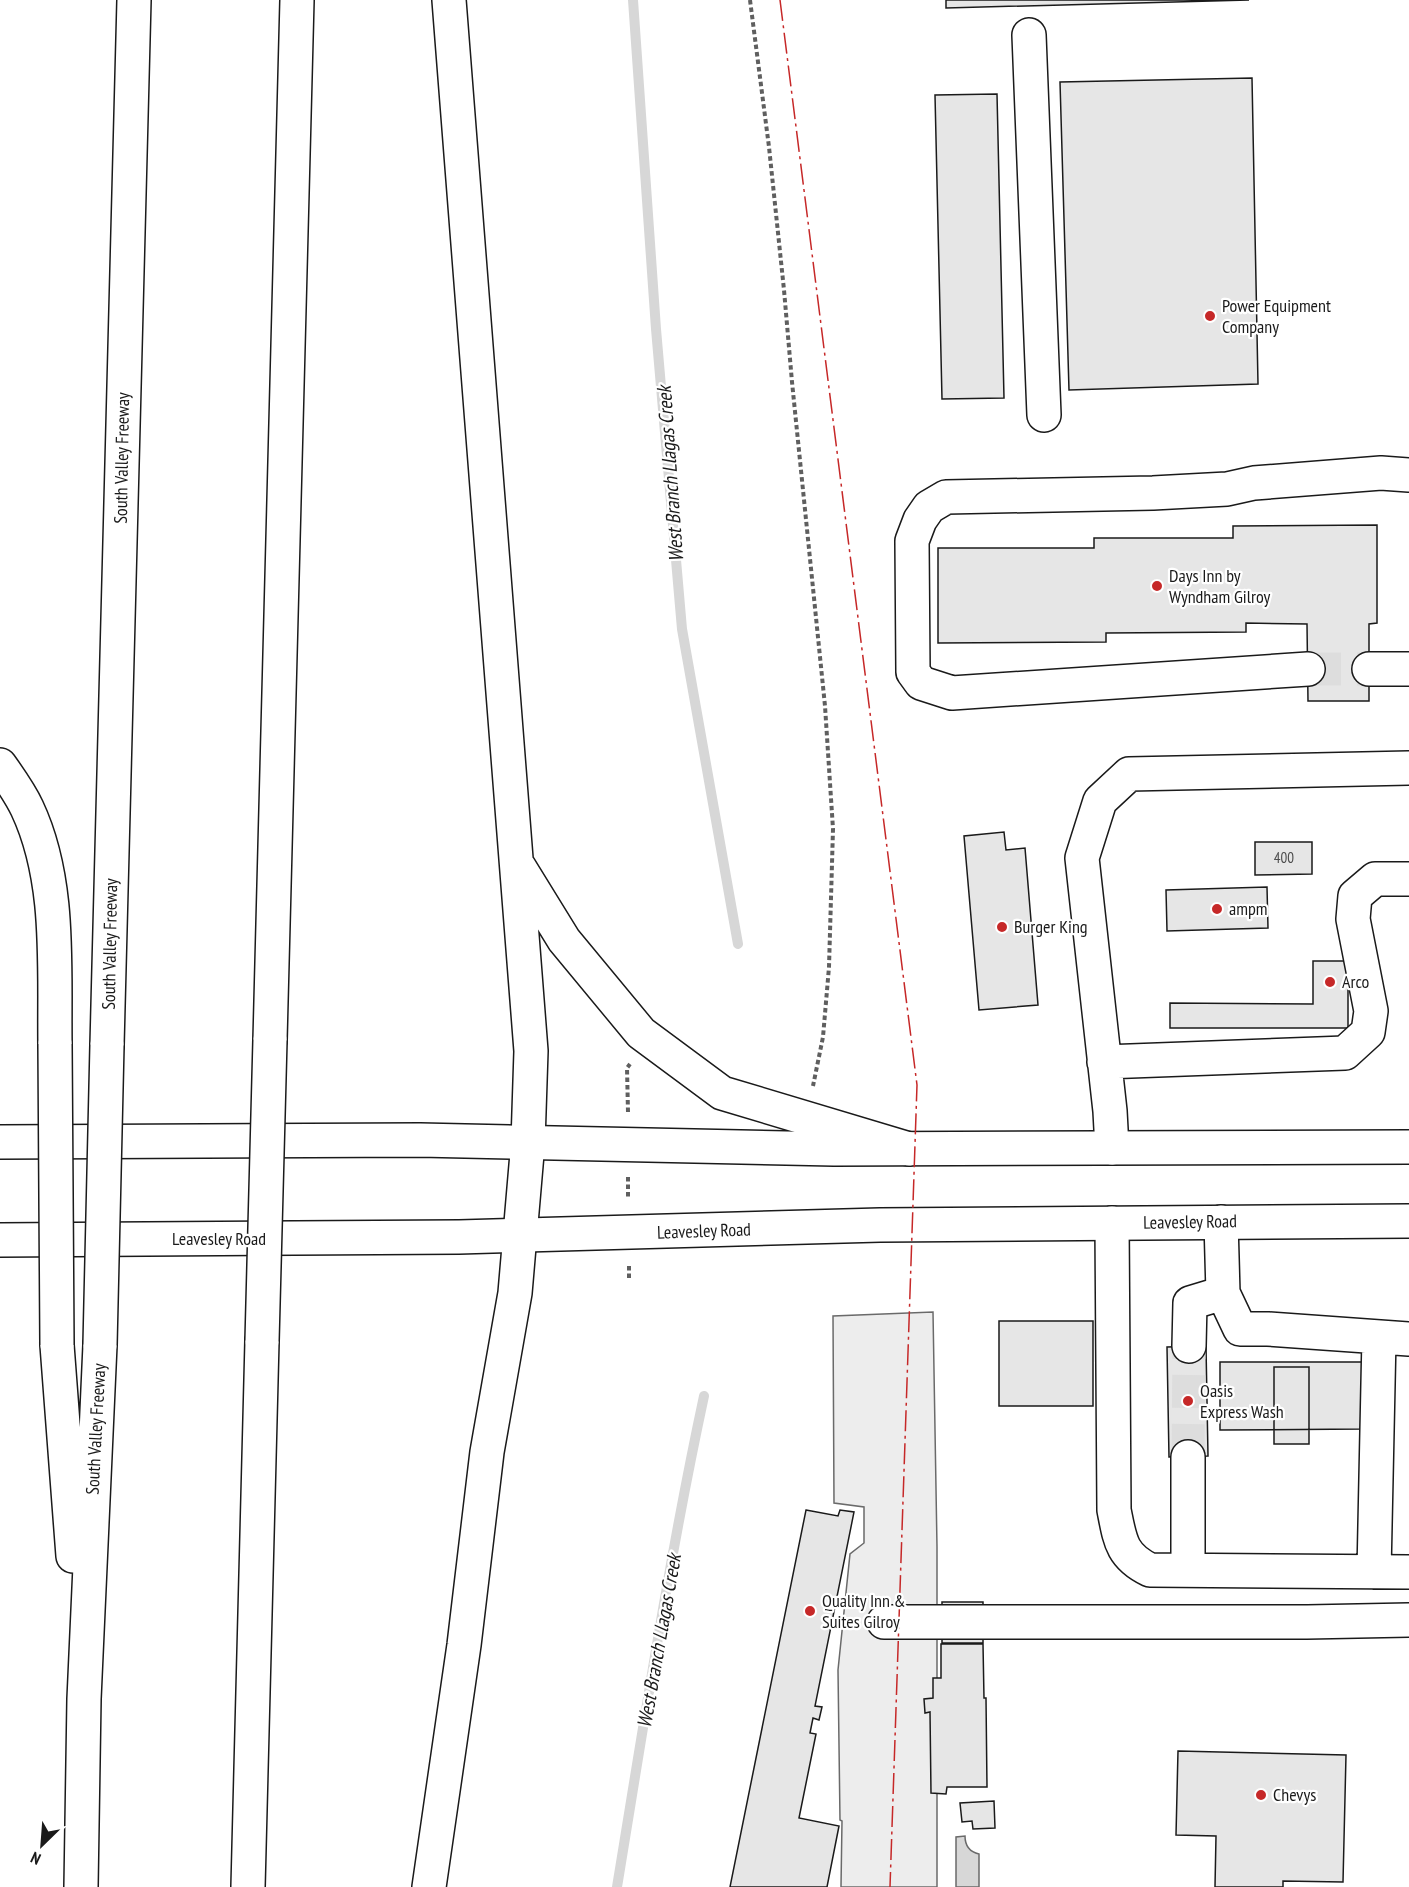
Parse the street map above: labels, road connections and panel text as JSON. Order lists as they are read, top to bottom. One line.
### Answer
{"streets":{"main road":["South Valley Freeway","Leavesley Road"]},"water":["West Branch Llagas Creek"],"places":["Power Equipment Company","Days Inn by Wyndham Gilroy","ampm","Burger King","Arco","Oasis Express Wash","Quality Inn & Suites Gilroy","Chevys"],"house_numbers":["400"],"north":"bottom left"}
